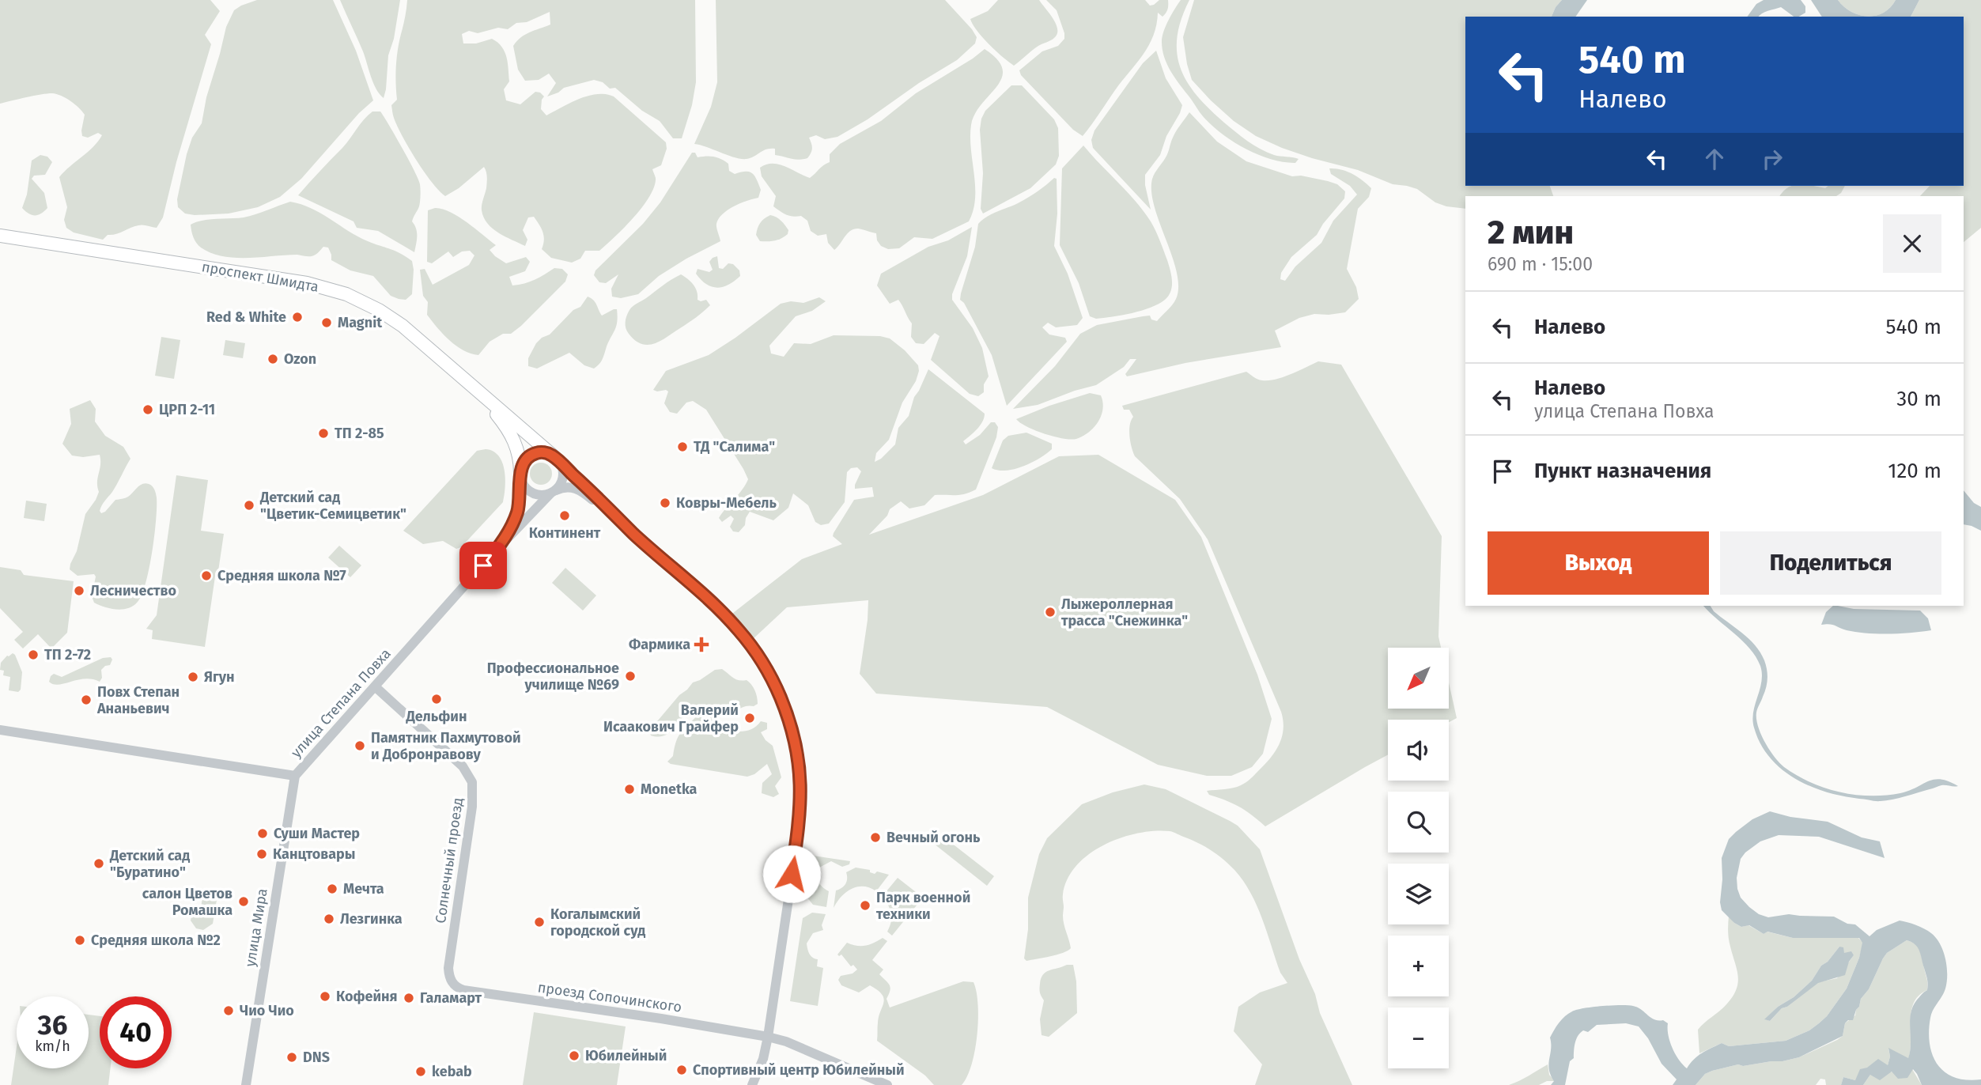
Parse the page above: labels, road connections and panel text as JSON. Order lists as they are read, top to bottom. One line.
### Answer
{"streets":{"main road":["проспект Шмидта"],"street":["улица Степана Повха","Солнечный проезд","улица Мира","проезд Сопочинского"]},"crossings":[["проспект Шмидта","улица Степана Повха"],["улица Степана Повха","Солнечный проезд"],["улица Степана Повха","улица Мира"],["Солнечный проезд","проезд Сопочинского"]],"places":{"other":["Red & White","Magnit","Ozon","ЦРП 2-11","ТП 2-85","ТД \"Салима\"","Ковры-Мебель","Детский сад \"Цветик-Семицветик\"","Континент","Средняя школа №7","Лесничество","Лыжероллерная трасса \"Снежинка\"","ТП 2-72","Профессиональное училище №69","Ягун","Дельфин","Повх Степан Ананьевич","Валерий Исаакович Грайфер","Памятник Пахмутовой и Добронравову","Monetka","Суши Мастер","Вечный огонь","Канцтовары","Детский сад \"Буратино\"","Мечта","салон Цветов Ромашка","Парк военной техники","Лезгинка","Когалымский городской суд","Средняя школа №2","Кофейня","Галамарт","Чио Чио","Юбилейный","DNS","Спортивный центр Юбилейный","kebab"],"health":["Фармика"]},"north":"bottom left","page":{"turn":["540 m","Налево"],"heading":["2 мин","690 m · 15:00"],"list":[{"name":"Налево","value":"540 m"},{"name":"Налево","note":"улица Степана Повха","value":"30 m"},{"name":"Пункт назначения","value":"120 m"}],"buttons":["Выход","Поделиться"],"map_buttons":["+","−"],"speed":"36 km/h","limit":"40"}}
